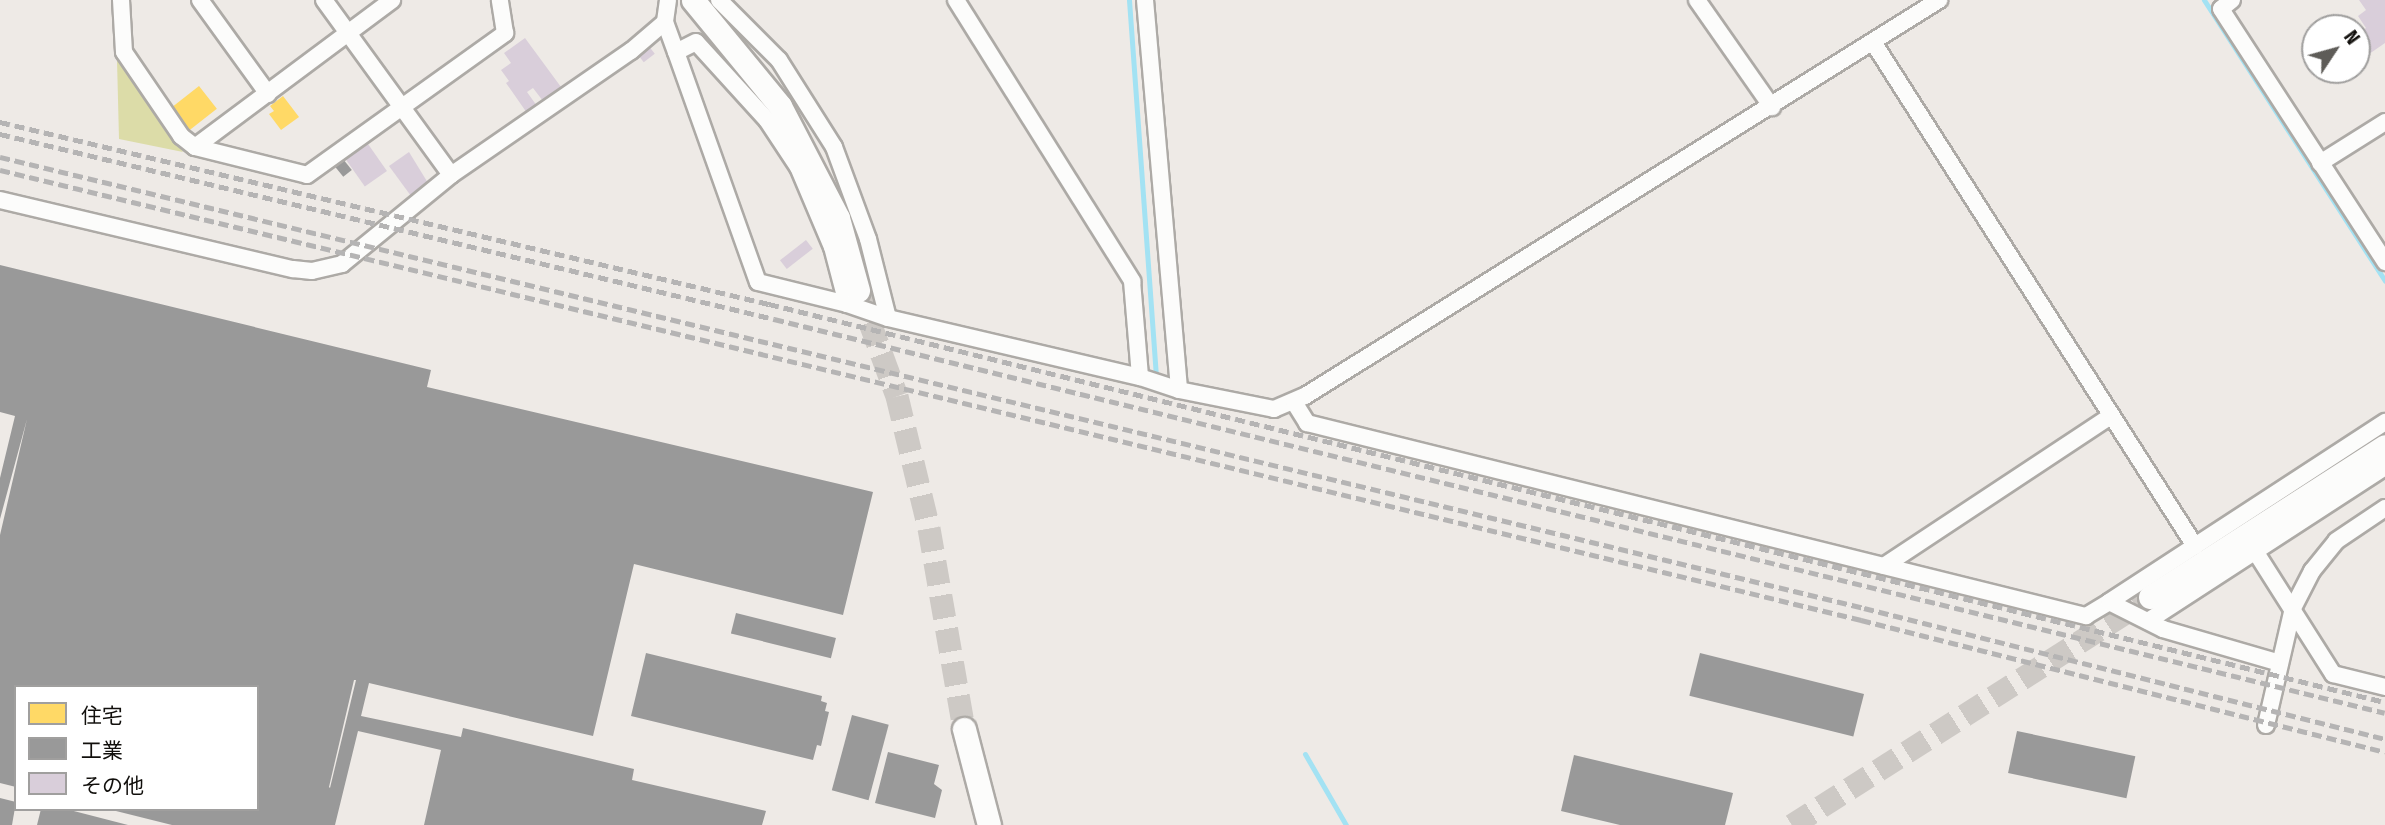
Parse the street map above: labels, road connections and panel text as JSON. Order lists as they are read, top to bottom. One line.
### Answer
{"legend":["住宅","工業","その他"],"north":"top right"}
